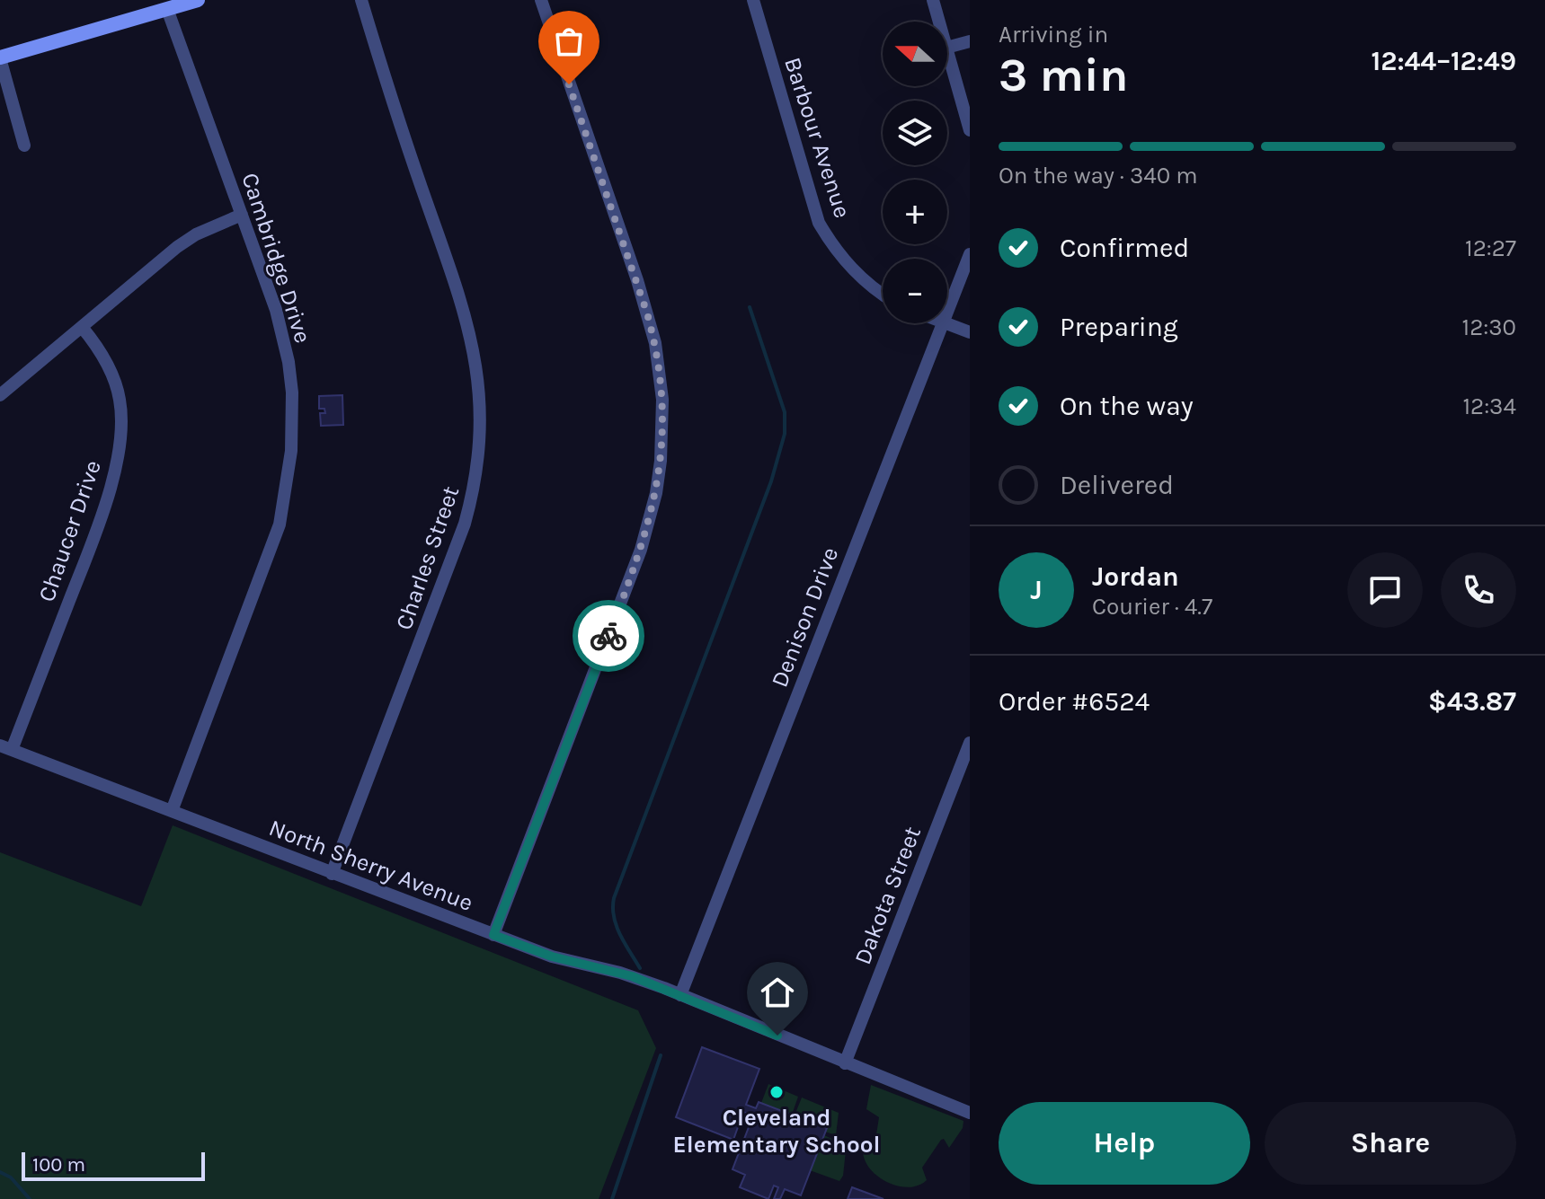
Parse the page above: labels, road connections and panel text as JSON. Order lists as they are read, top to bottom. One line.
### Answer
{"streets":{"street":["Barbour Avenue","Cambridge Drive","Chaucer Drive","Charles Street","Denison Drive","North Sherry Avenue","Dakota Street"]},"crossings":[["Cambridge Drive","North Sherry Avenue"],["Chaucer Drive","North Sherry Avenue"],["Charles Street","North Sherry Avenue"],["Denison Drive","North Sherry Avenue"],["North Sherry Avenue","Dakota Street"]],"places":["Cleveland Elementary School"],"scale_bar":"100 m","north":"left","page":{"heading":["3 min","Arriving in","12:44–12:49"],"panel":["Jordan","Courier · 4.7","Order #6524","$43.87"],"map_buttons":["+","−"],"bar":"On the way · 340 m","list":[["Confirmed","12:27"],["Preparing","12:30"],["On the way","12:34"],"Delivered"],"round":"J","buttons":["Help","Share"],"scale":"100 m"}}
